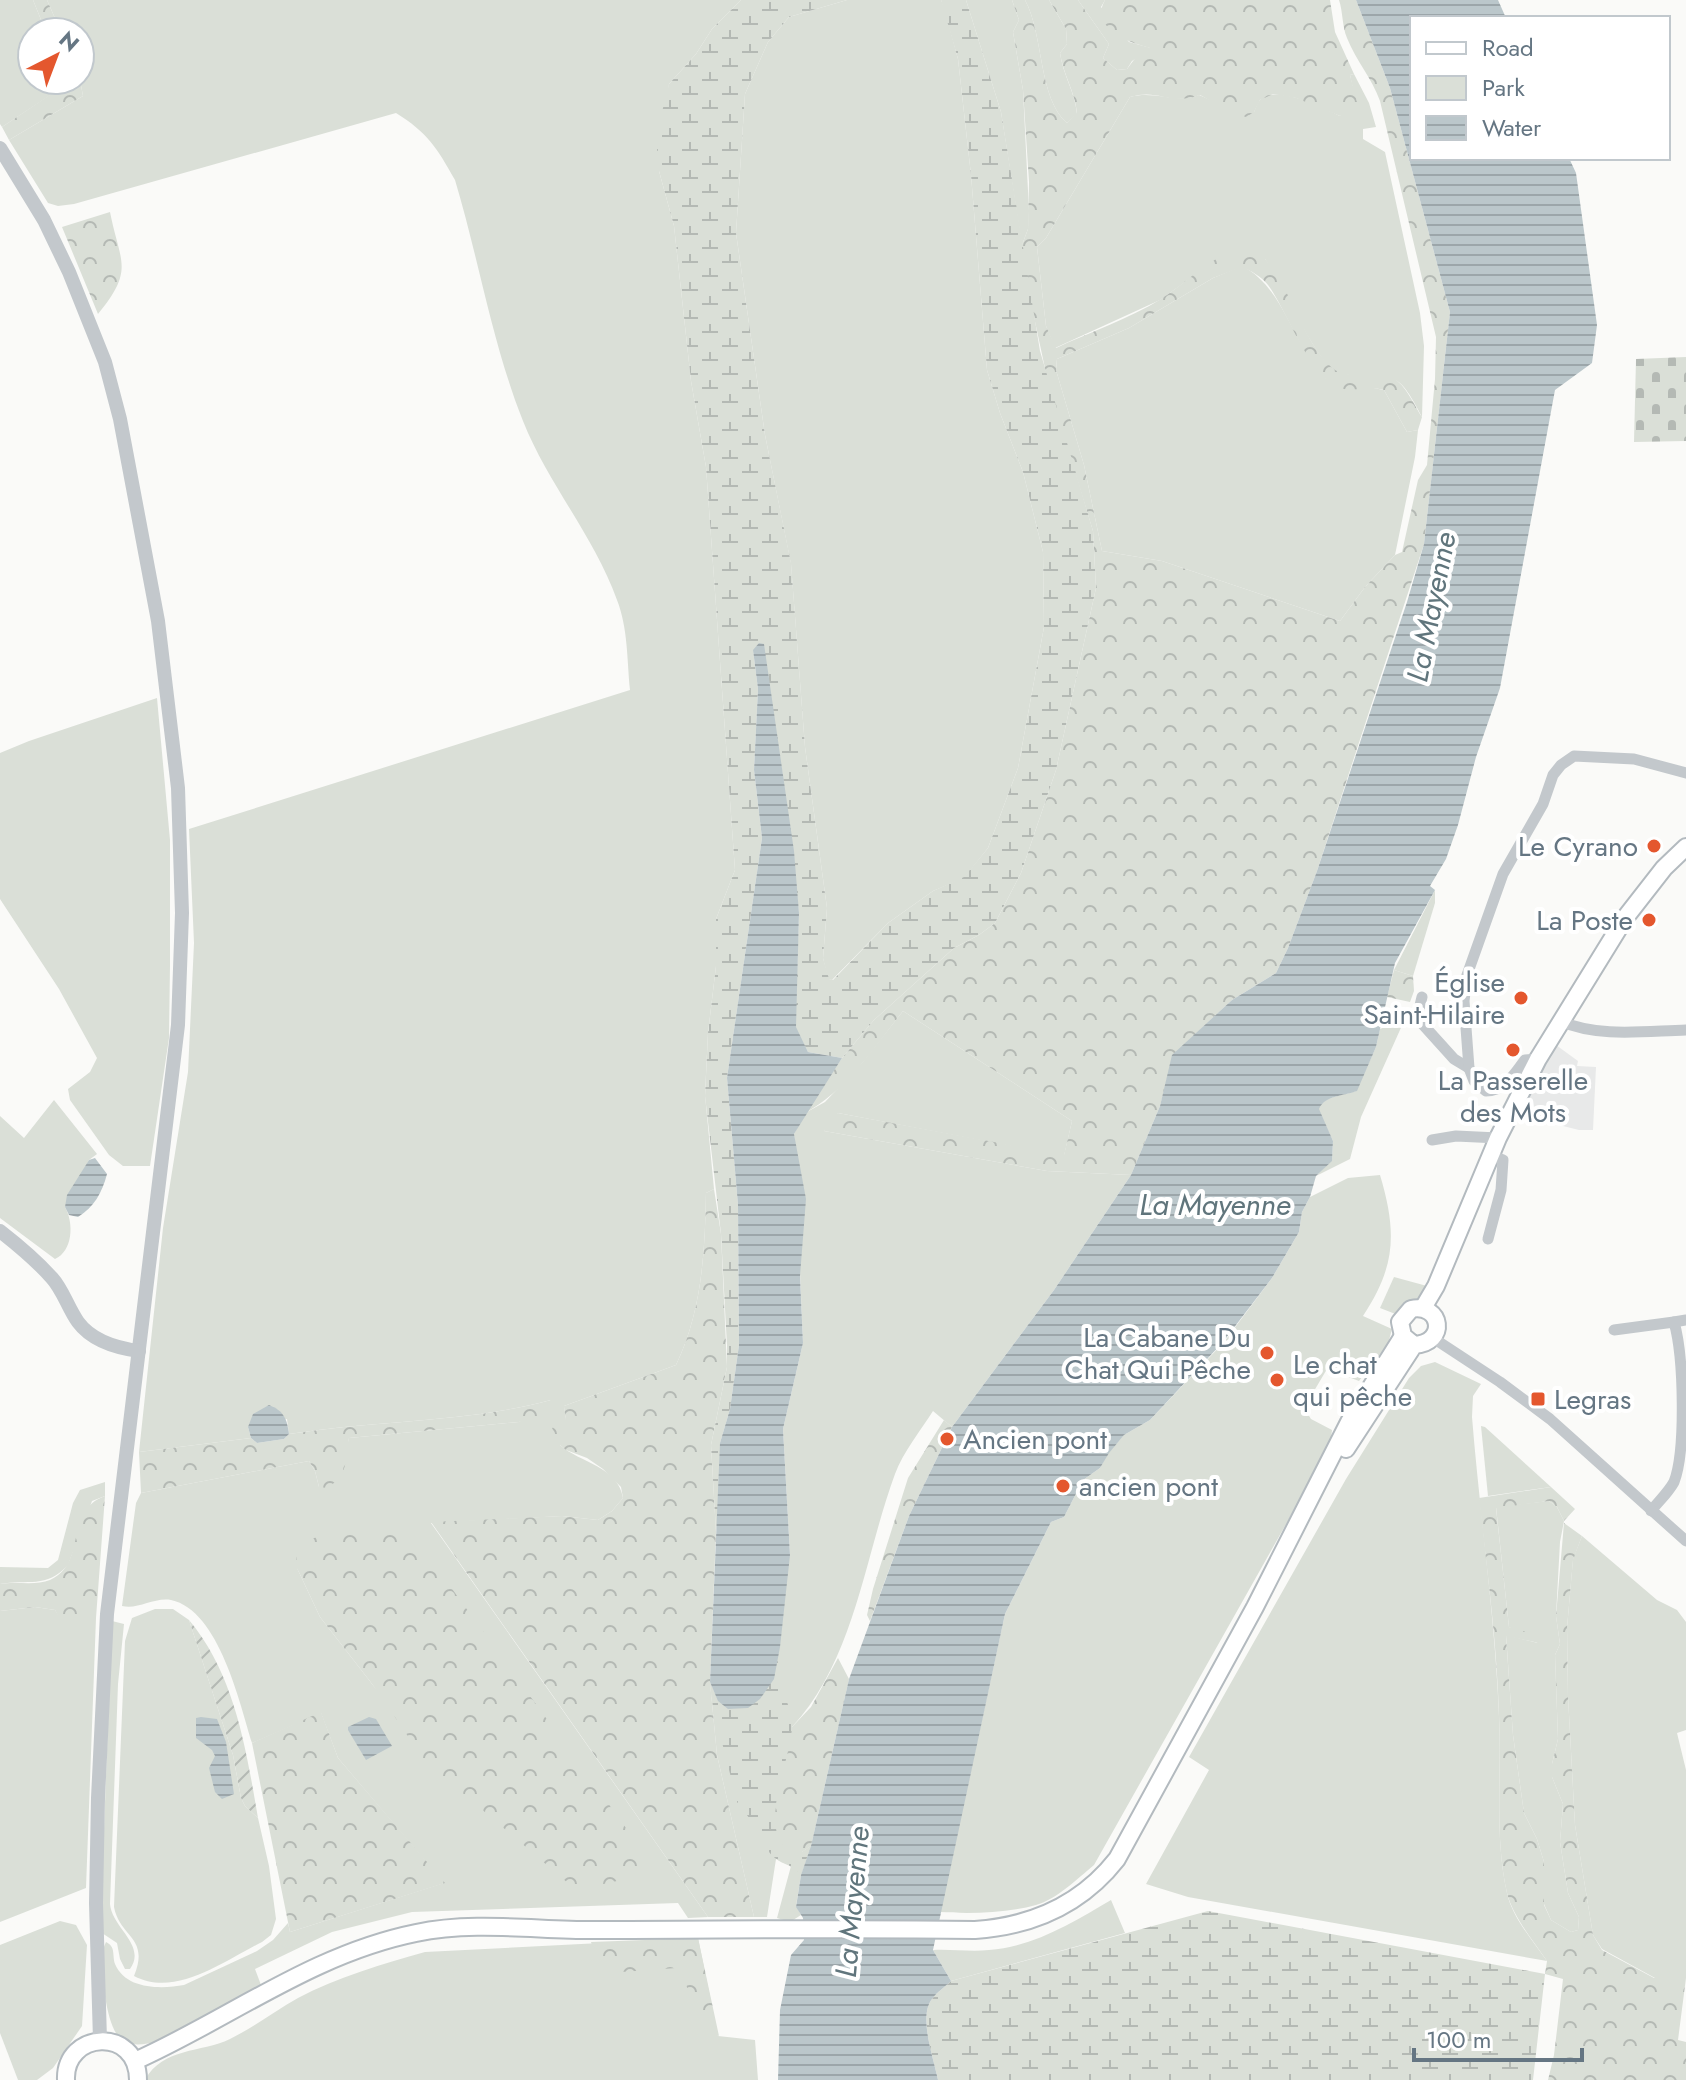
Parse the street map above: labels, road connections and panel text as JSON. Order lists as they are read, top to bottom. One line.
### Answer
{"water":["La Mayenne"],"places":{"other":["Le Cyrano","La Poste","Église Saint-Hilaire","La Passerelle des Mots","La Cabane Du Chat Qui Pêche","Le chat qui pêche","Ancien pont","ancien pont"],"transit":["Legras"]},"legend":["Road","Park","Water"],"scale_bar":"100 m","north":"top right"}
